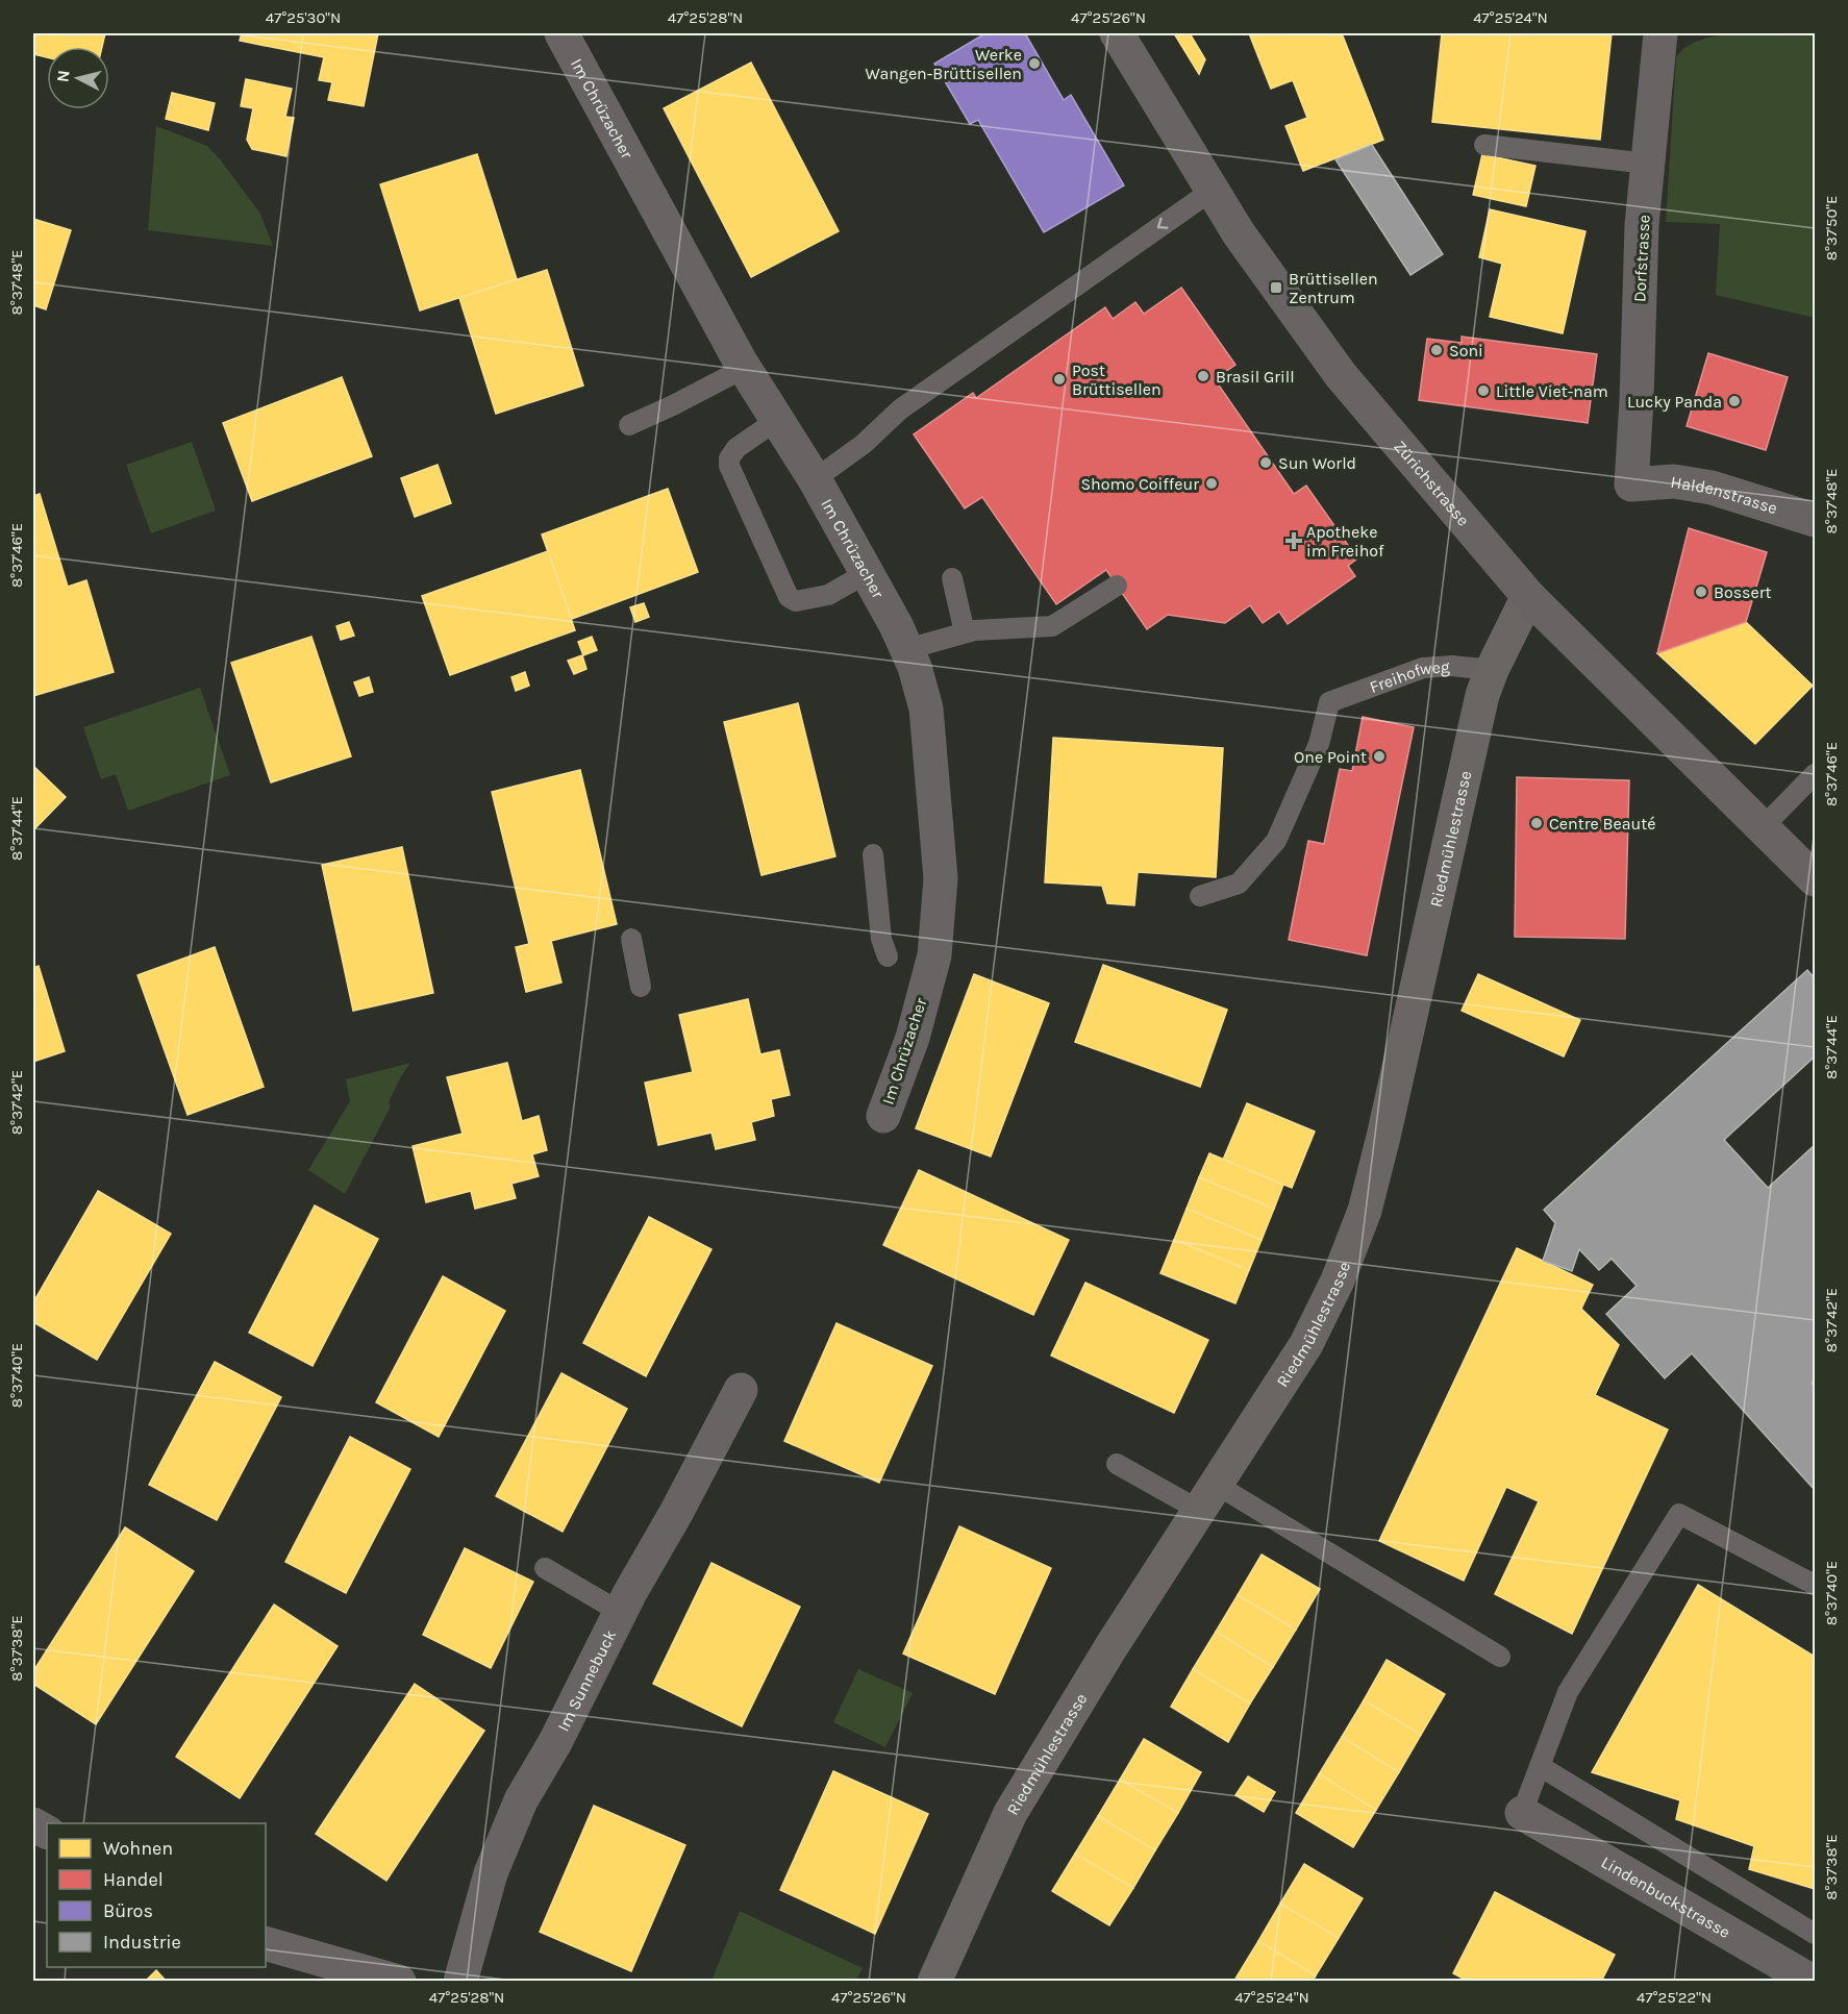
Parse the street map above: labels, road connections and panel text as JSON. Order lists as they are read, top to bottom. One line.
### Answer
{"streets":{"main road":["Zürichstrasse"],"street":["Im Chrüzacher","Dorfstrasse","Haldenstrasse","Riedmühlestrasse","Im Sunnebuck","Lindenbuckstrasse"],"lane":["Freihofweg"]},"crossings":[["Dorfstrasse","Haldenstrasse"],["Zürichstrasse","Riedmühlestrasse"],["Freihofweg","Riedmühlestrasse"]],"places":{"other":["Werke Wangen-Brüttisellen","Soni","Brasil Grill","Post Brüttisellen","Little Viet-nam","Lucky Panda","Sun World","Shomo Coiffeur","Bossert","One Point","Centre Beauté"],"transit":["Brüttisellen Zentrum"],"health":["Apotheke im Freihof"]},"legend":["Wohnen","Handel","Büros","Industrie"],"north":"left","coordinates":["47°25'30\"N","47°25'28\"N","47°25'26\"N","47°25'24\"N","8°37'50\"E","8°37'48\"E","8°37'46\"E","8°37'44\"E","8°37'42\"E","8°37'40\"E","8°37'38\"E","47°25'22\"N"]}
